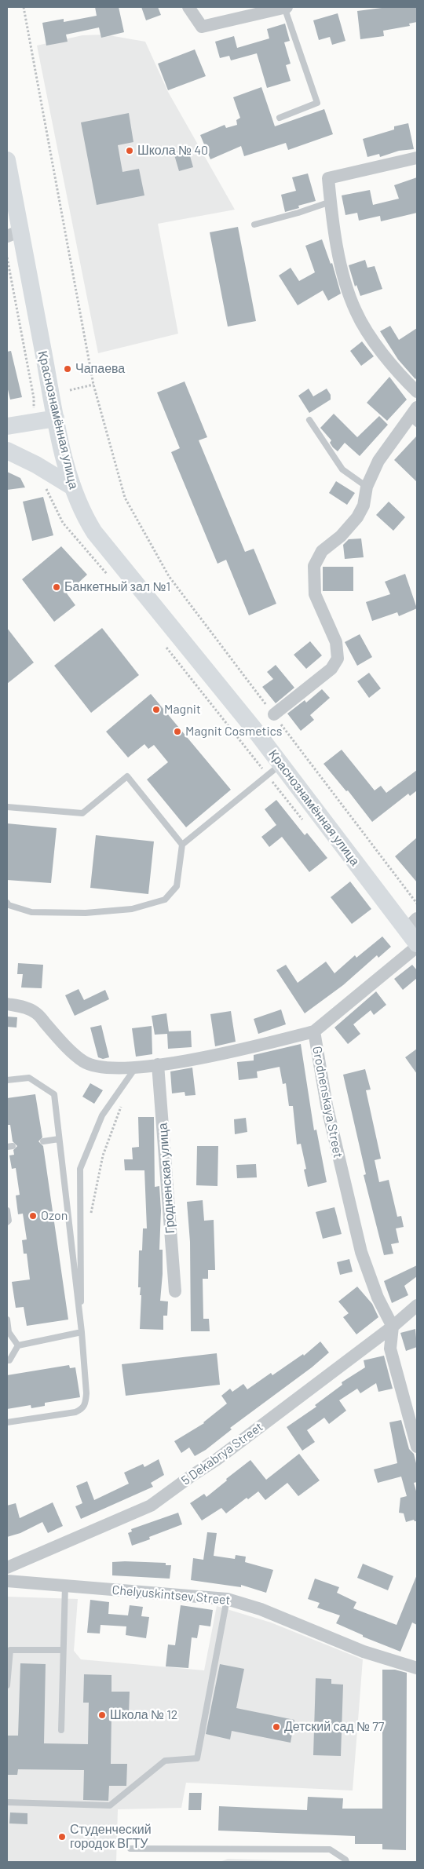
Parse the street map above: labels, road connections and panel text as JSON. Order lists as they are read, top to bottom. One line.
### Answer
{"streets":{"street":["Краснознамённая улица","Grodnenskaya Street","Гродненская улица","5 Dekabrya Street","Chelyuskintsev Street"]},"crossings":[["Grodnenskaya Street","Гродненская улица"],["Grodnenskaya Street","5 Dekabrya Street"]],"places":["Школа № 40","Чапаева","Банкетный зал №1","Magnit","Magnit Cosmetics","Ozon","Школа № 12","Детский сад № 77","Студенческий городок ВГТУ"]}
